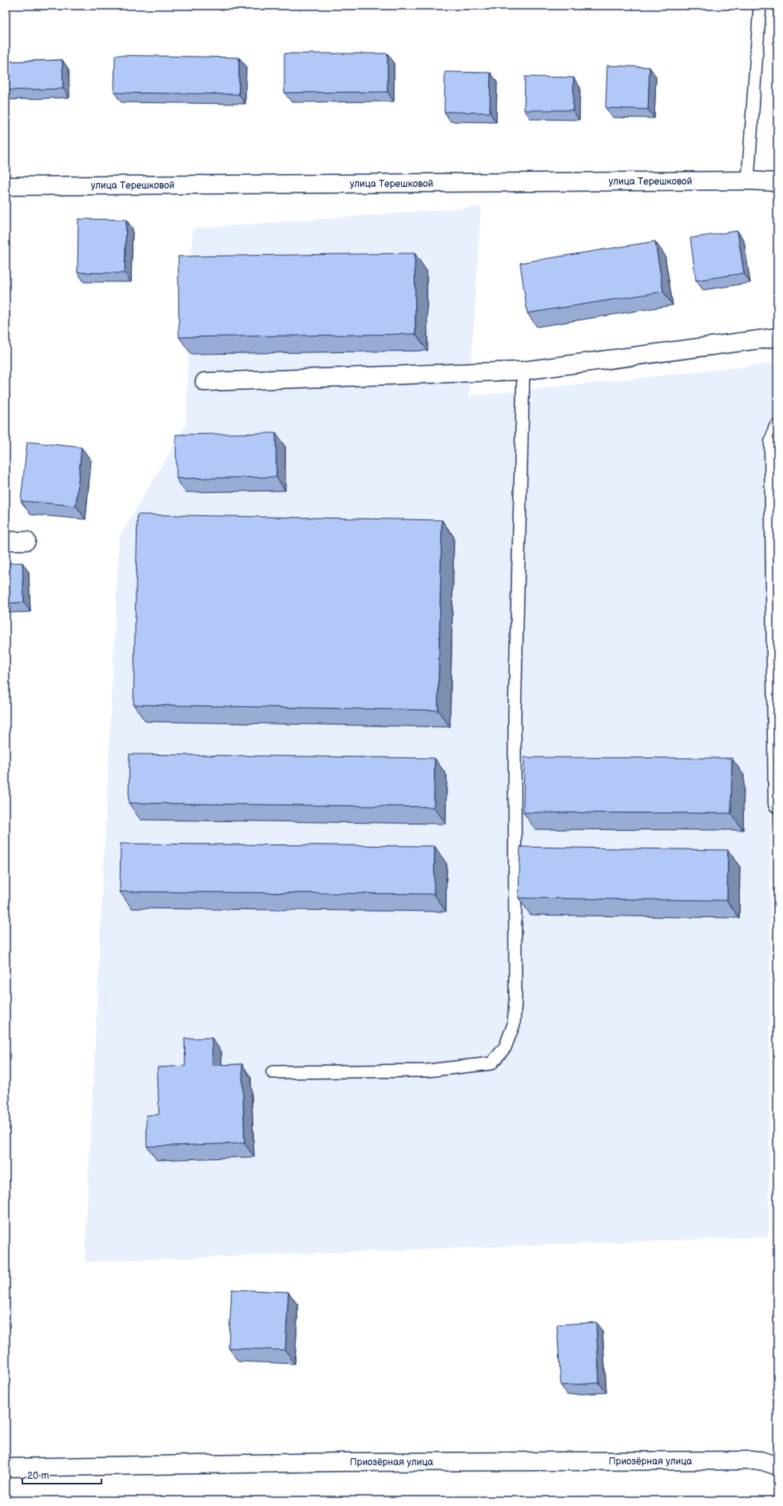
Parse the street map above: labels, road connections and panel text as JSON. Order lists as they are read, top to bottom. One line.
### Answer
{"streets":{"street":["улица Терешковой","Приозёрная улица"]},"scale_bar":"20 m"}
